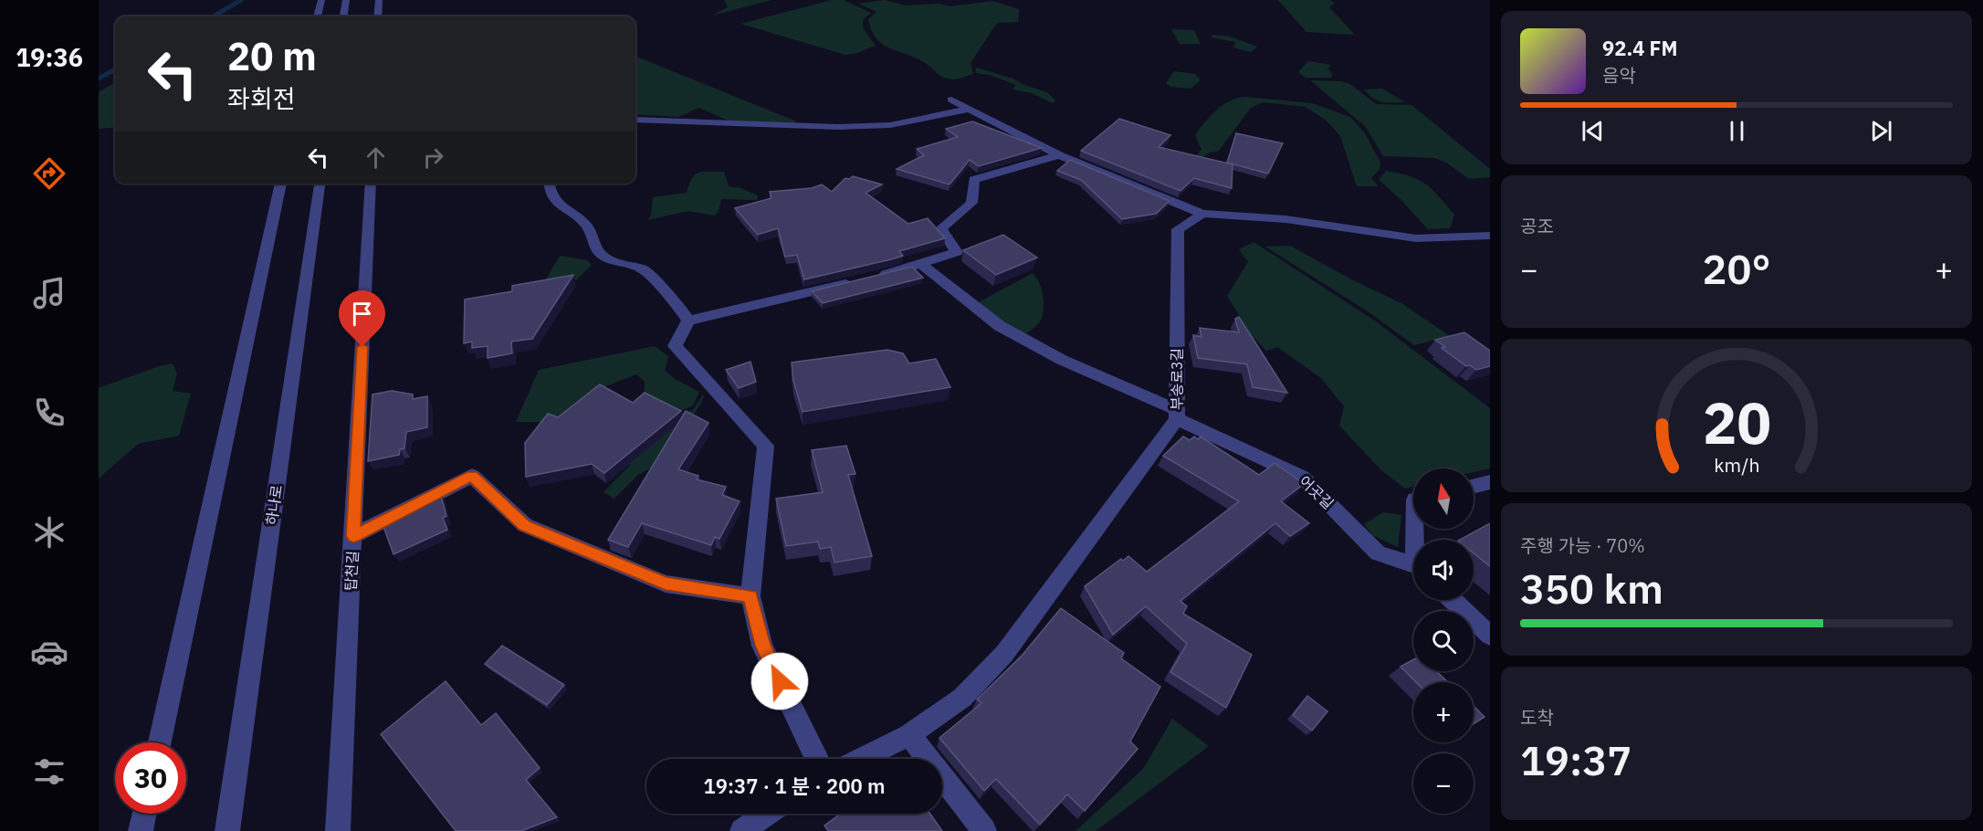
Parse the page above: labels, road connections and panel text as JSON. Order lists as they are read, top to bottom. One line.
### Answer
{"streets":{"street":["부송로3길","어곳길","하나로","탑천길"]},"crossings":[["부송로3길","어곳길"]],"north":"top","page":{"tabs":"19:36","turn":["20 m","좌회전"],"song":["92.4 FM","음악"],"tile":["공조",["주행 가능 · 70%","350 km"],["도착","19:37"]],"heat":["−","20°","+"],"map_buttons":["+","−"],"limit":"30","trip":"19:37 · 1 분 · 200 m","gauge":["20","km/h"]}}
